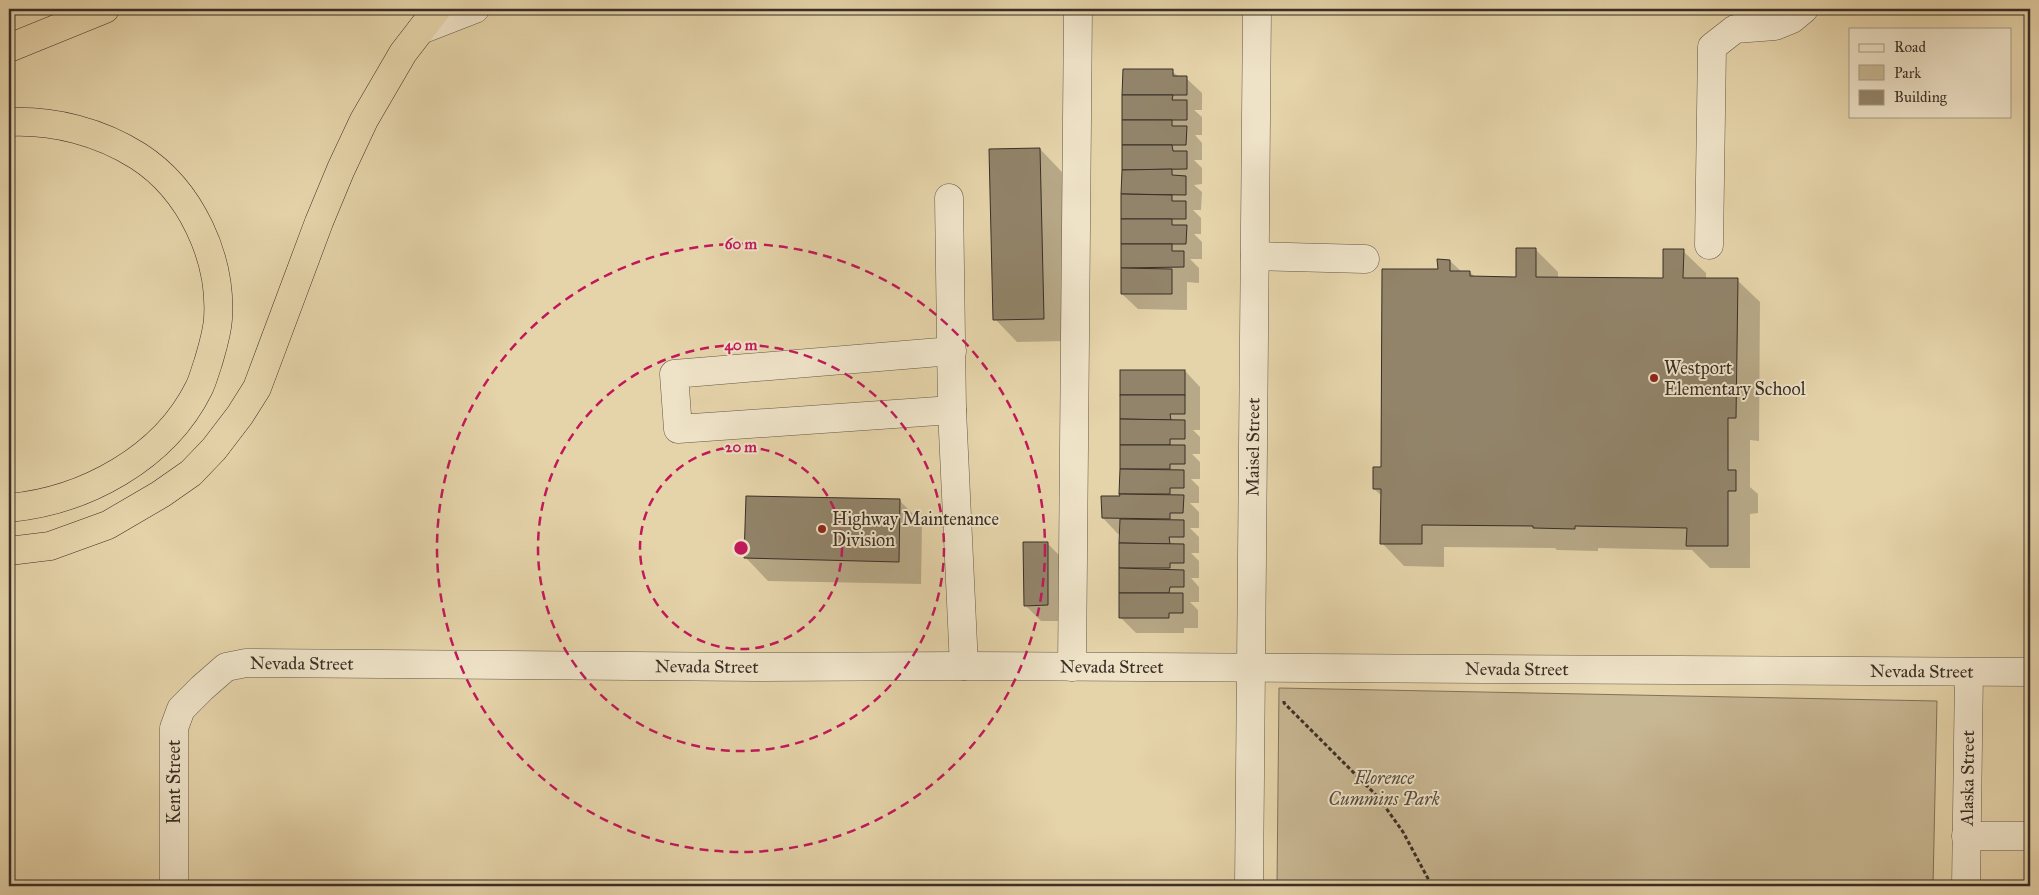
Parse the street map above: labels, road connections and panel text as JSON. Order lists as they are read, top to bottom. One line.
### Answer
{"streets":{"street":["Maisel Street","Nevada Street","Alaska Street","Kent Street"]},"crossings":[["Maisel Street","Nevada Street"],["Nevada Street","Alaska Street"],["Nevada Street","Kent Street"]],"parks":["Florence Cummins Park"],"places":["Westport Elementary School","Highway Maintenance Division"],"legend":["Road","Park","Building"],"rings":["60 m","40 m","20 m"]}
